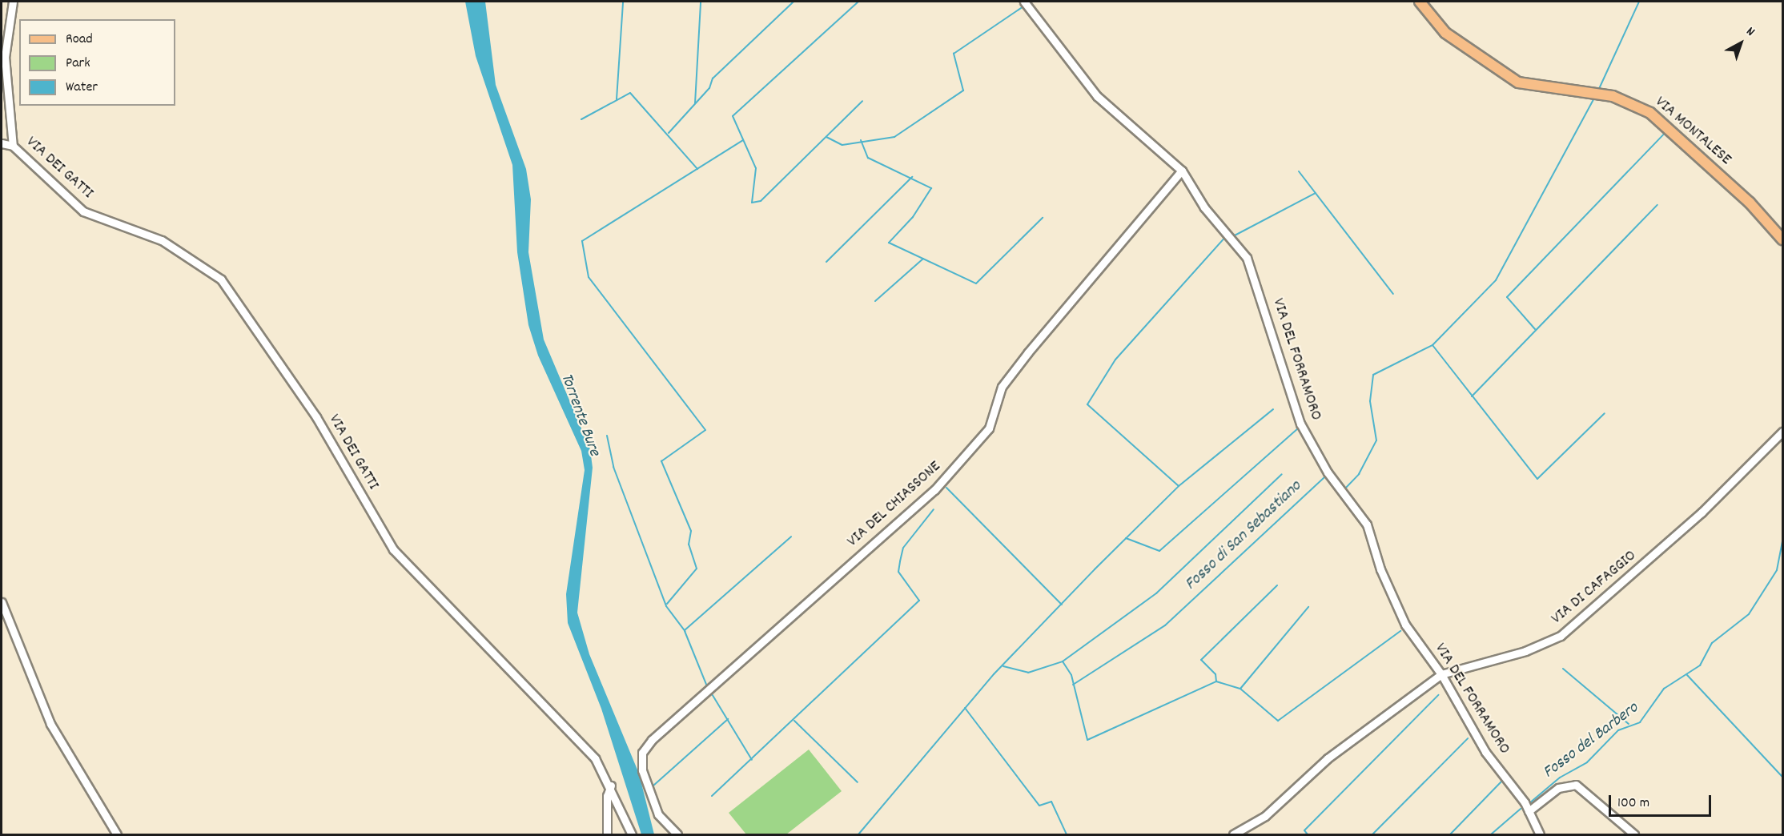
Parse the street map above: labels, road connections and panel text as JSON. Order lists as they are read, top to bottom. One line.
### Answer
{"streets":{"main road":["VIA MONTALESE"],"street":["VIA DEI GATTI","VIA DEL FORRAMORO","VIA DEL CHIASSONE","VIA DI CAFAGGIO"]},"crossings":[["VIA DEL FORRAMORO","VIA DEL CHIASSONE"],["VIA DEL FORRAMORO","VIA DI CAFAGGIO"]],"water":["Torrente Bure","Fosso di San Sebastiano","Fosso del Barbero"],"legend":["Road","Park","Water"],"scale_bar":"100 m","north":"top right"}
